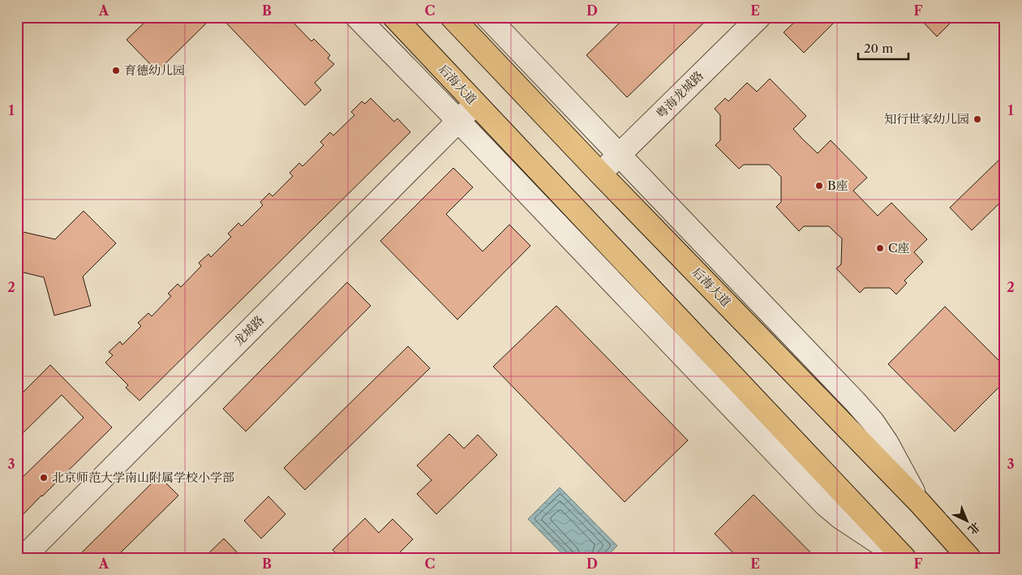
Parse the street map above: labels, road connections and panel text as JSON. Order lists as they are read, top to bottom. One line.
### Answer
{"streets":{"main road":["后海大道"],"street":["粤海龙城路","龙城路"]},"crossings":[["后海大道","粤海龙城路"],["后海大道","龙城路"]],"places":["育德幼儿园","知行世家幼儿园","B座","C座","北京师范大学南山附属学校小学部"],"scale_bar":"20 m","north":"bottom right","grid":{"columns":["A","B","C","D","E","F"],"rows":["1","2","3"]}}
